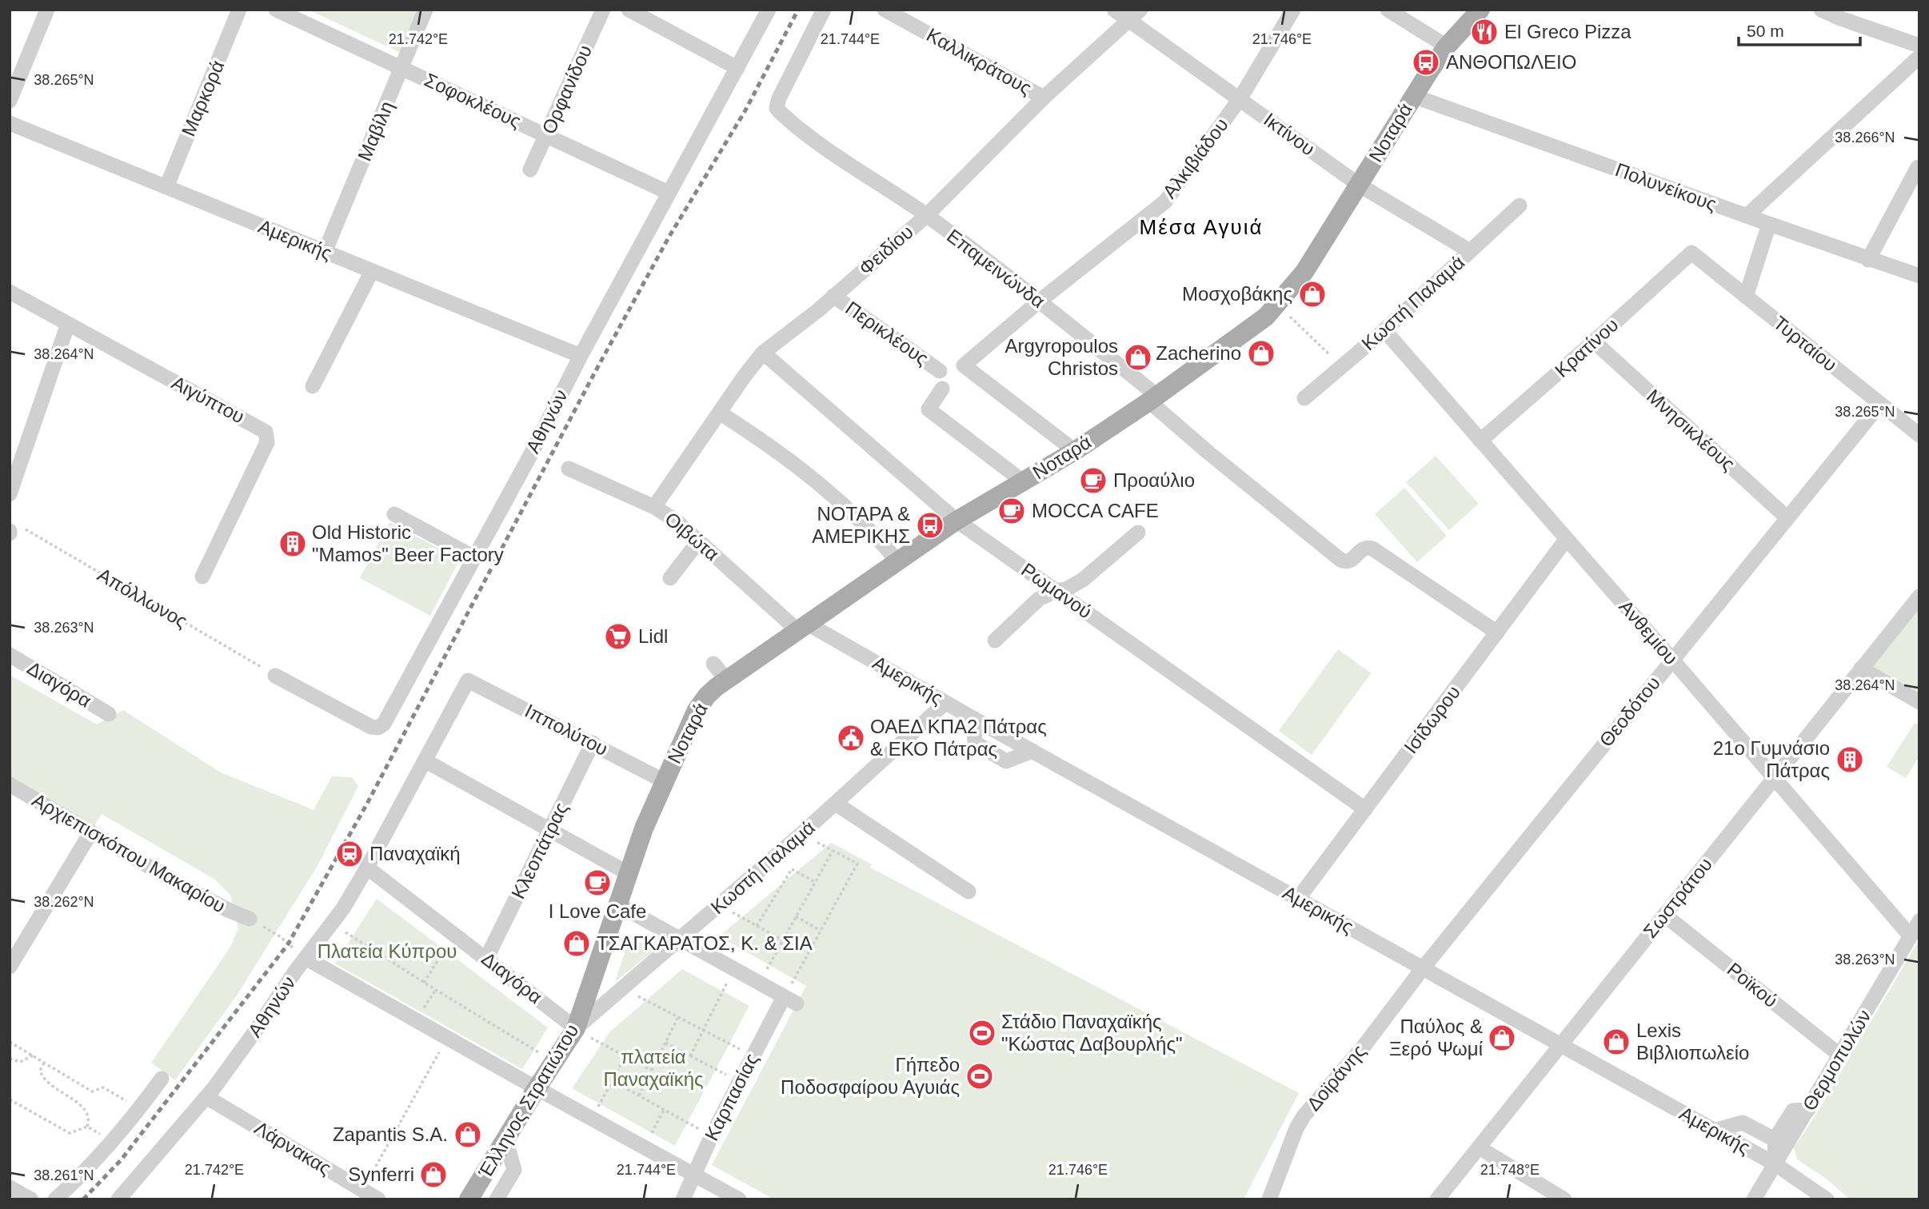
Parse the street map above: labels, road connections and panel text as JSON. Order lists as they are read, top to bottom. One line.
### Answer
{"streets":{"main road":["Νοταρά","Έλληνος Στρατιώτου"],"street":["Καλλικράτους","Ορφανίδου","Μαρκορά","Σοφοκλέους","Μαβίλη","Ικτίνου","Αλκιβιάδου","Πολυνείκους","Αμερικής","Φειδίου","Επαμεινώνδα","Κωστή Παλαμά","Περικλέους","Τυρταίου","Κρατίνου","Αιγύπτου","Αθηνών","Μνησικλέους","Οιβώτα","Ρωμανού","Ανθεμίου","Διαγόρα","Θεοδότου","Ισίδωρου","Ιππολύτου","Κλεοπάτρας","Αρχιεπισκόπου Μακαρίου","Σωστράτου","Ροϊκού","Θερμοπυλών","Δοϊράνης","Καρπασίας","Λάρνακας"],"path":["Απόλλωνος"]},"crossings":[["Καλλικράτους","Φειδίου"],["Ορφανίδου","Σοφοκλέους"],["Μαρκορά","Αμερικής"],["Σοφοκλέους","Μαβίλη"],["Σοφοκλέους","Αθηνών"],["Μαβίλη","Αμερικής"],["Νοταρά","Ικτίνου"],["Νοταρά","Αλκιβιάδου"],["Νοταρά","Πολυνείκους"],["Νοταρά","Αμερικής"],["Νοταρά","Επαμεινώνδα"],["Νοταρά","Οιβώτα"],["Νοταρά","Ρωμανού"],["Νοταρά","Ιππολύτου"],["Νοταρά","Έλληνος Στρατιώτου"],["Ικτίνου","Αλκιβιάδου"],["Ικτίνου","Φειδίου"],["Ικτίνου","Κωστή Παλαμά"],["Αλκιβιάδου","Επαμεινώνδα"],["Αμερικής","Κωστή Παλαμά"],["Αμερικής","Αθηνών"],["Αμερικής","Οιβώτα"],["Αμερικής","Θεοδότου"],["Αμερικής","Ισίδωρου"],["Αμερικής","Σωστράτου"],["Αμερικής","Θερμοπυλών"],["Αμερικής","Δοϊράνης"],["Φειδίου","Επαμεινώνδα"],["Φειδίου","Περικλέους"],["Φειδίου","Οιβώτα"],["Φειδίου","Ρωμανού"],["Επαμεινώνδα","Ισίδωρου"],["Κωστή Παλαμά","Ανθεμίου"],["Κωστή Παλαμά","Διαγόρα"],["Κωστή Παλαμά","Έλληνος Στρατιώτου"],["Τυρταίου","Κρατίνου"],["Τυρταίου","Θεοδότου"],["Κρατίνου","Μνησικλέους"],["Κρατίνου","Ανθεμίου"],["Αθηνών","Απόλλωνος"],["Αθηνών","Διαγόρα"],["Αθηνών","Ιππολύτου"],["Αθηνών","Λάρνακας"],["Μνησικλέους","Θεοδότου"],["Ρωμανού","Ισίδωρου"],["Ανθεμίου","Θεοδότου"],["Ανθεμίου","Ισίδωρου"],["Ανθεμίου","Σωστράτου"],["Ανθεμίου","Θερμοπυλών"],["Διαγόρα","Κλεοπάτρας"],["Διαγόρα","Έλληνος Στρατιώτου"],["Θεοδότου","Δοϊράνης"],["Ιππολύτου","Κλεοπάτρας"],["Σωστράτου","Ροϊκού"],["Ροϊκού","Θερμοπυλών"]],"districts":["Μέσα Αγυιά"],"parks":["Πλατεία Κύπρου","πλατεία Παναχαϊκής"],"places":{"restaurant":["El Greco Pizza"],"bus stop":["ΑΝΘΟΠΩΛΕΙΟ","ΝΟΤΑΡΑ & ΑΜΕΡΙΚΗΣ"],"shop":["Μοσχοβάκης","Zacherino","Argyropoulos Christos","ΤΣΑΓΚΑΡΑΤΟΣ, Κ. & ΣΙΑ","Παύλος & Ξερό Ψωμί","Lexis Βιβλιοπωλείο","Zapantis S.A.","Synferri"],"cafe":["Προαύλιο","MOCCA CAFE","I Love Cafe"],"building":["Old Historic \"Mamos\" Beer Factory","21ο Γυμνάσιο Πάτρας"],"supermarket":["Lidl"],"public building":["ΟΑΕΔ ΚΠΑ2 Πάτρας & ΕΚΟ Πάτρας"],"station":["Παναχαϊκή"],"sports":["Στάδιο Παναχαϊκής \"Κώστας Δαβουρλής\"","Γήπεδο Ποδοσφαίρου Αγυιάς"]},"scale_bar":"50 m","coordinates":["21.742°E","21.744°E","21.746°E","38.265°N","38.266°N","38.264°N","38.263°N","38.262°N","21.748°E","38.261°N"]}
